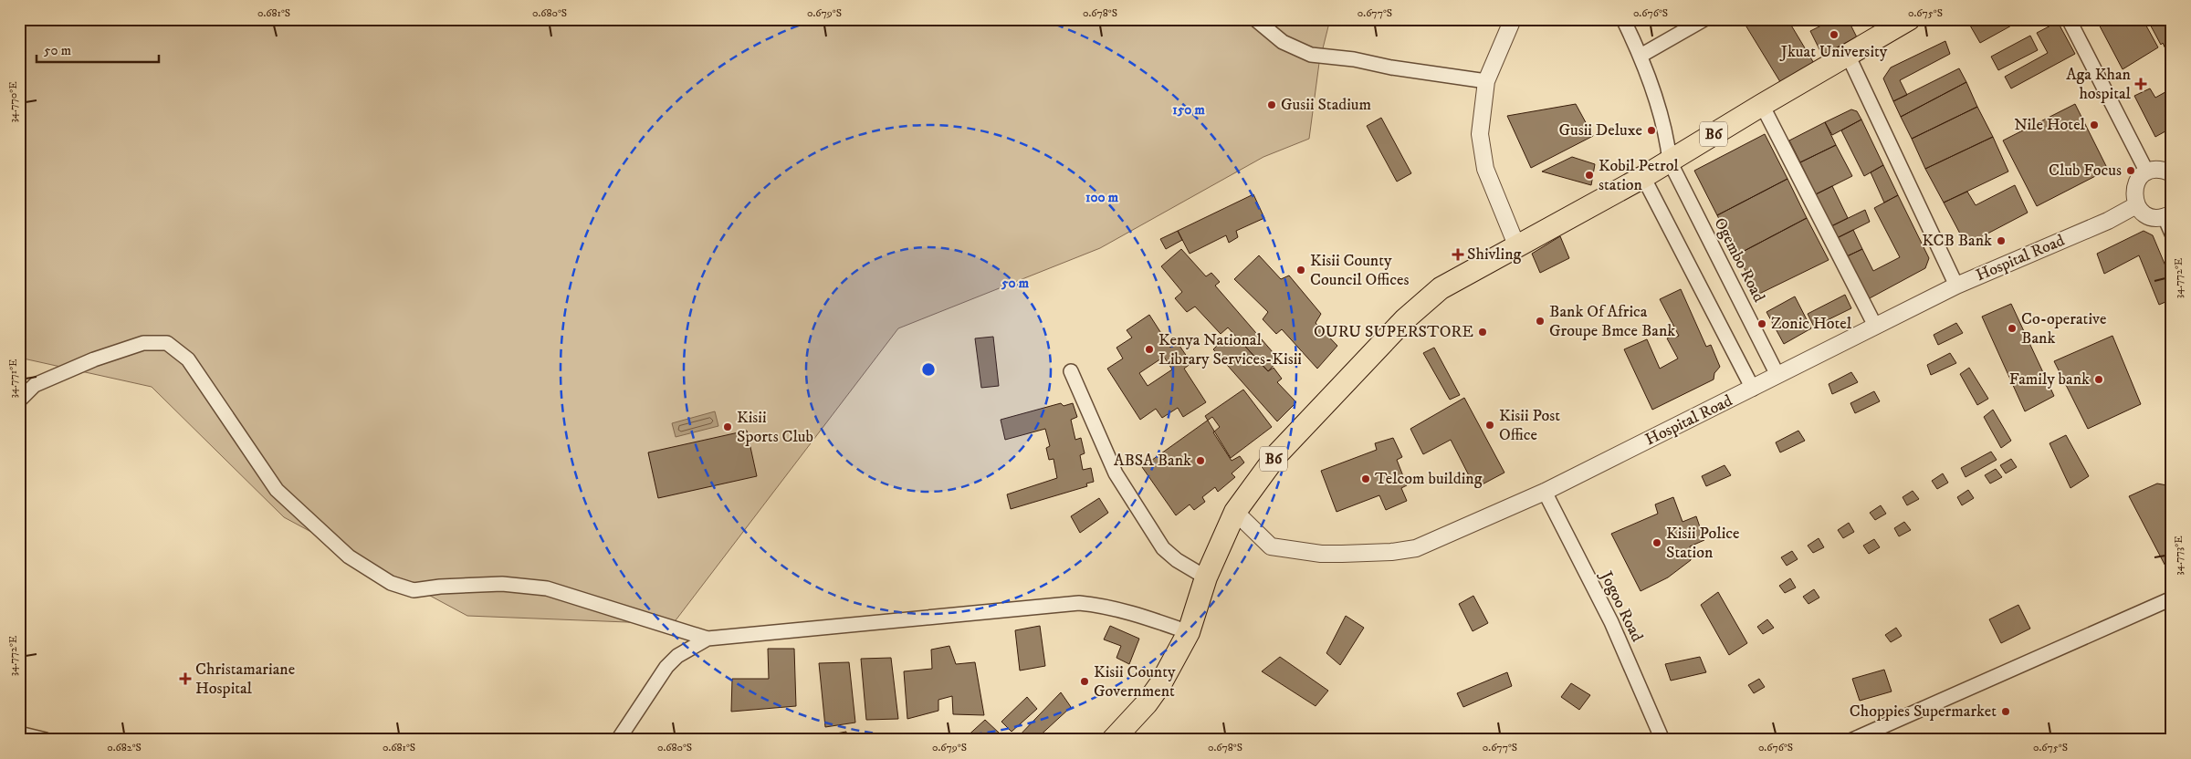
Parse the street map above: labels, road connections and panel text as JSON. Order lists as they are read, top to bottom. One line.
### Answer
{"streets":{"highway":["B6"],"street":["Hospital Road","Ogembo Road","Jogoo Road"]},"crossings":[["B6","Hospital Road"],["B6","Ogembo Road"],["Hospital Road","Ogembo Road"],["Hospital Road","Jogoo Road"]],"places":{"other":["Jkuat University","Gusii Stadium","Nile Hotel","Gusii Deluxe","Club Focus","Kobil Petrol station","KCB Bank","Kisii County Council Offices","Bank Of Africa Groupe Bmce Bank","Zonic Hotel","Co-operative Bank","OURU SUPERSTORE","Kenya National Library Services-Kisii","Family bank","Kisii Post Office","Kisii Sports Club","ABSA Bank","Telcom building","Kisii Police Station","Kisii County Government","Choppies Supermarket"],"health":["Aga Khan hospital","Shivling","Christamariane Hospital"]},"scale_bar":"50 m","coordinates":["0.681°S","0.680°S","0.679°S","0.678°S","0.677°S","0.676°S","0.675°S","34.770°E","34.772°E","34.771°E","34.773°E","0.682°S"],"rings":["150 m","100 m","50 m"]}
